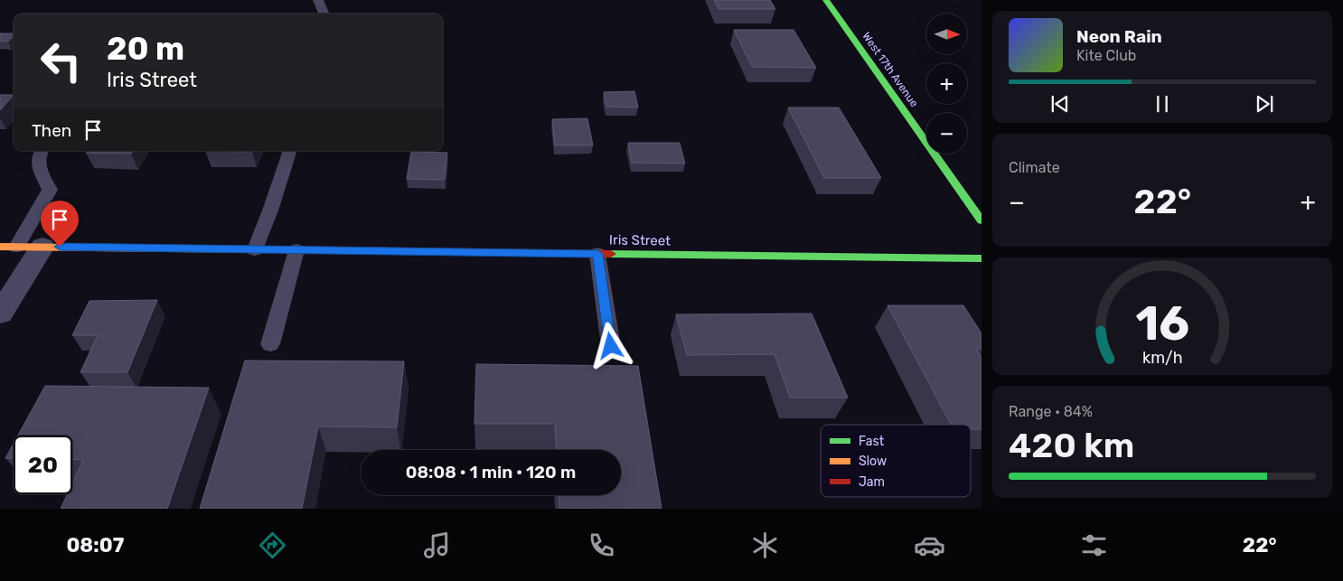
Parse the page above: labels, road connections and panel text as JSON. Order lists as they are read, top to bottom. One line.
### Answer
{"streets":{"street":["West 17th Avenue","Iris Street"]},"legend":["Fast","Slow","Jam"],"north":"right","page":{"map_buttons":["+","−"],"turn":["20 m","Iris Street"],"song":["Neon Rain","Kite Club"],"then":"Then","tile":["Climate",["Range · 84%","420 km"]],"heat":["−","22°","+"],"limit":"20","trip":"08:08 · 1 min · 120 m","tabs":["08:07","22°"],"gauge":["16","km/h"]}}
